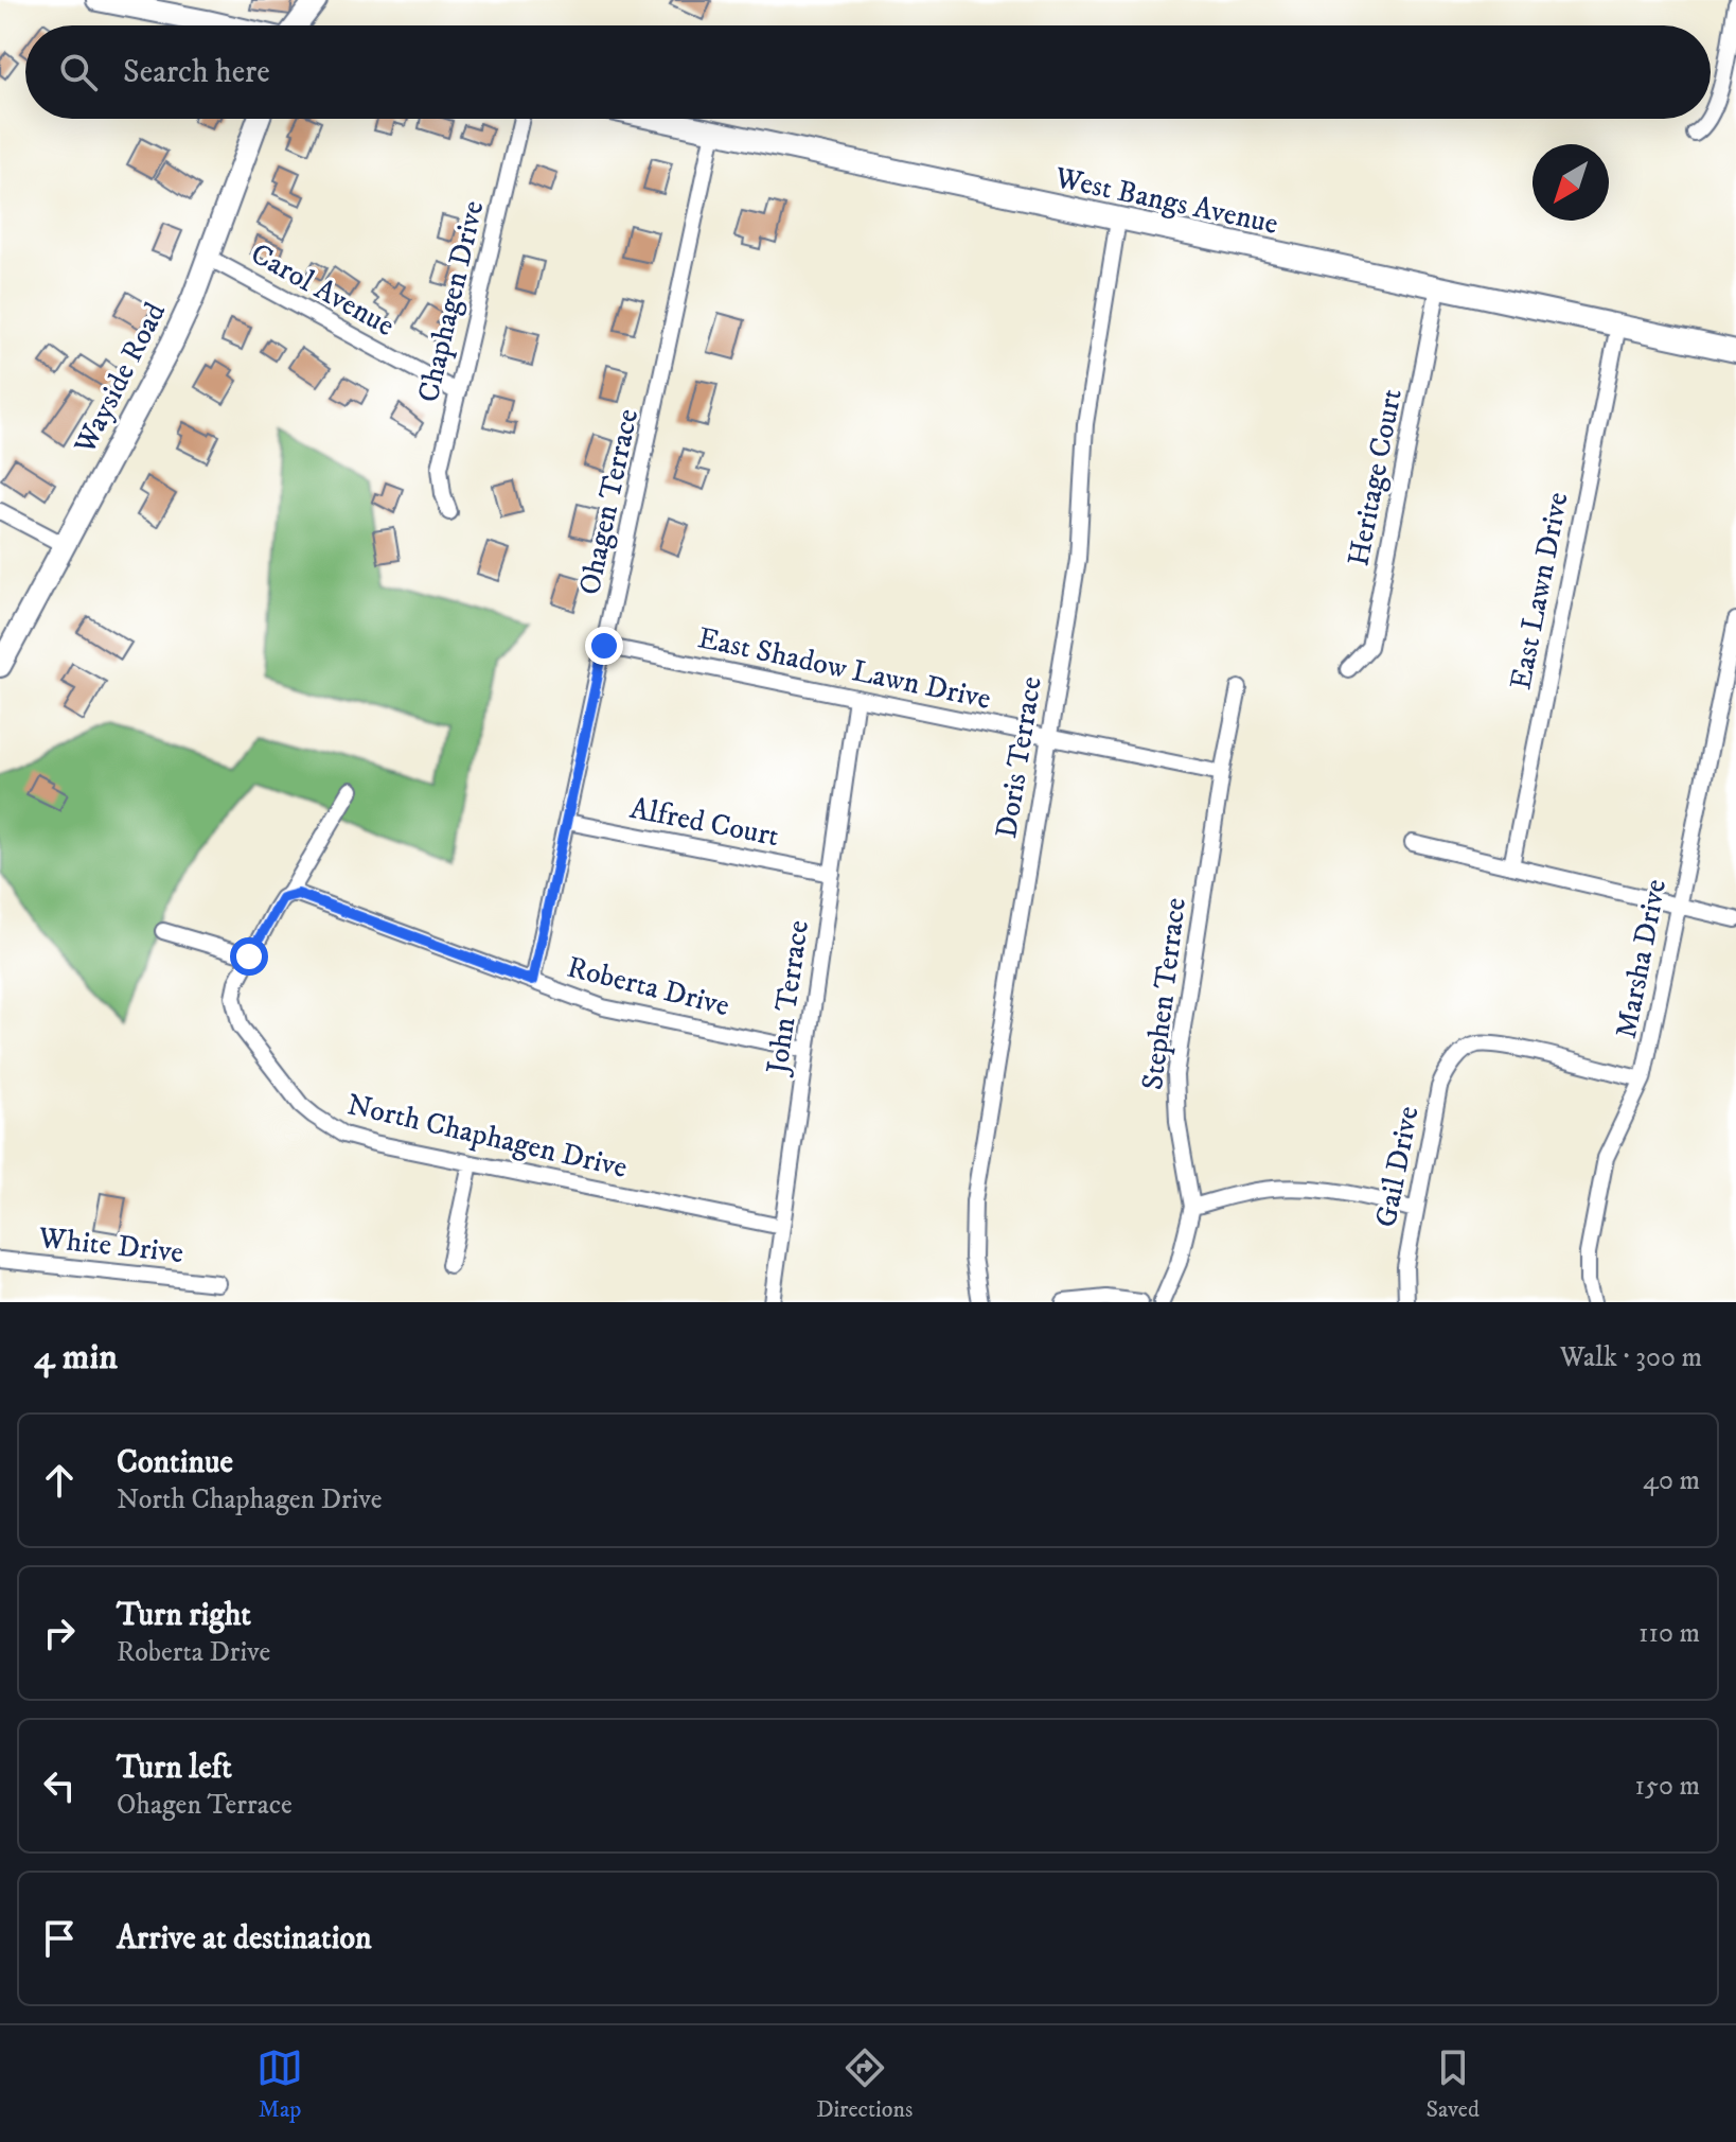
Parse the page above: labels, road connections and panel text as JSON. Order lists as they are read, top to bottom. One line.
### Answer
{"streets":{"street":["West Bangs Avenue","Carol Avenue","Chaphagen Drive","Wayside Road","Heritage Court","Ohagen Terrace","East Lawn Drive","East Shadow Lawn Drive","Doris Terrace","Alfred Court","Marsha Drive","Roberta Drive","Stephen Terrace","John Terrace","North Chaphagen Drive","Gail Drive","White Drive"]},"crossings":[["West Bangs Avenue","Heritage Court"],["West Bangs Avenue","Ohagen Terrace"],["West Bangs Avenue","East Lawn Drive"],["West Bangs Avenue","Doris Terrace"],["Carol Avenue","Chaphagen Drive"],["Carol Avenue","Wayside Road"],["Ohagen Terrace","East Shadow Lawn Drive"],["Ohagen Terrace","Alfred Court"],["Ohagen Terrace","Roberta Drive"],["East Shadow Lawn Drive","Doris Terrace"],["East Shadow Lawn Drive","Stephen Terrace"],["East Shadow Lawn Drive","John Terrace"],["Alfred Court","John Terrace"],["Marsha Drive","Gail Drive"],["Roberta Drive","John Terrace"],["Roberta Drive","North Chaphagen Drive"],["John Terrace","North Chaphagen Drive"]],"north":"bottom left","page":{"search":"Search here","heading":["4 min","Walk · 300 m"],"list":[["Continue","North Chaphagen Drive","40 m"],["Turn right","Roberta Drive","110 m"],["Turn left","Ohagen Terrace","150 m"],"Arrive at destination"],"nav":["Map","Directions","Saved"]}}
